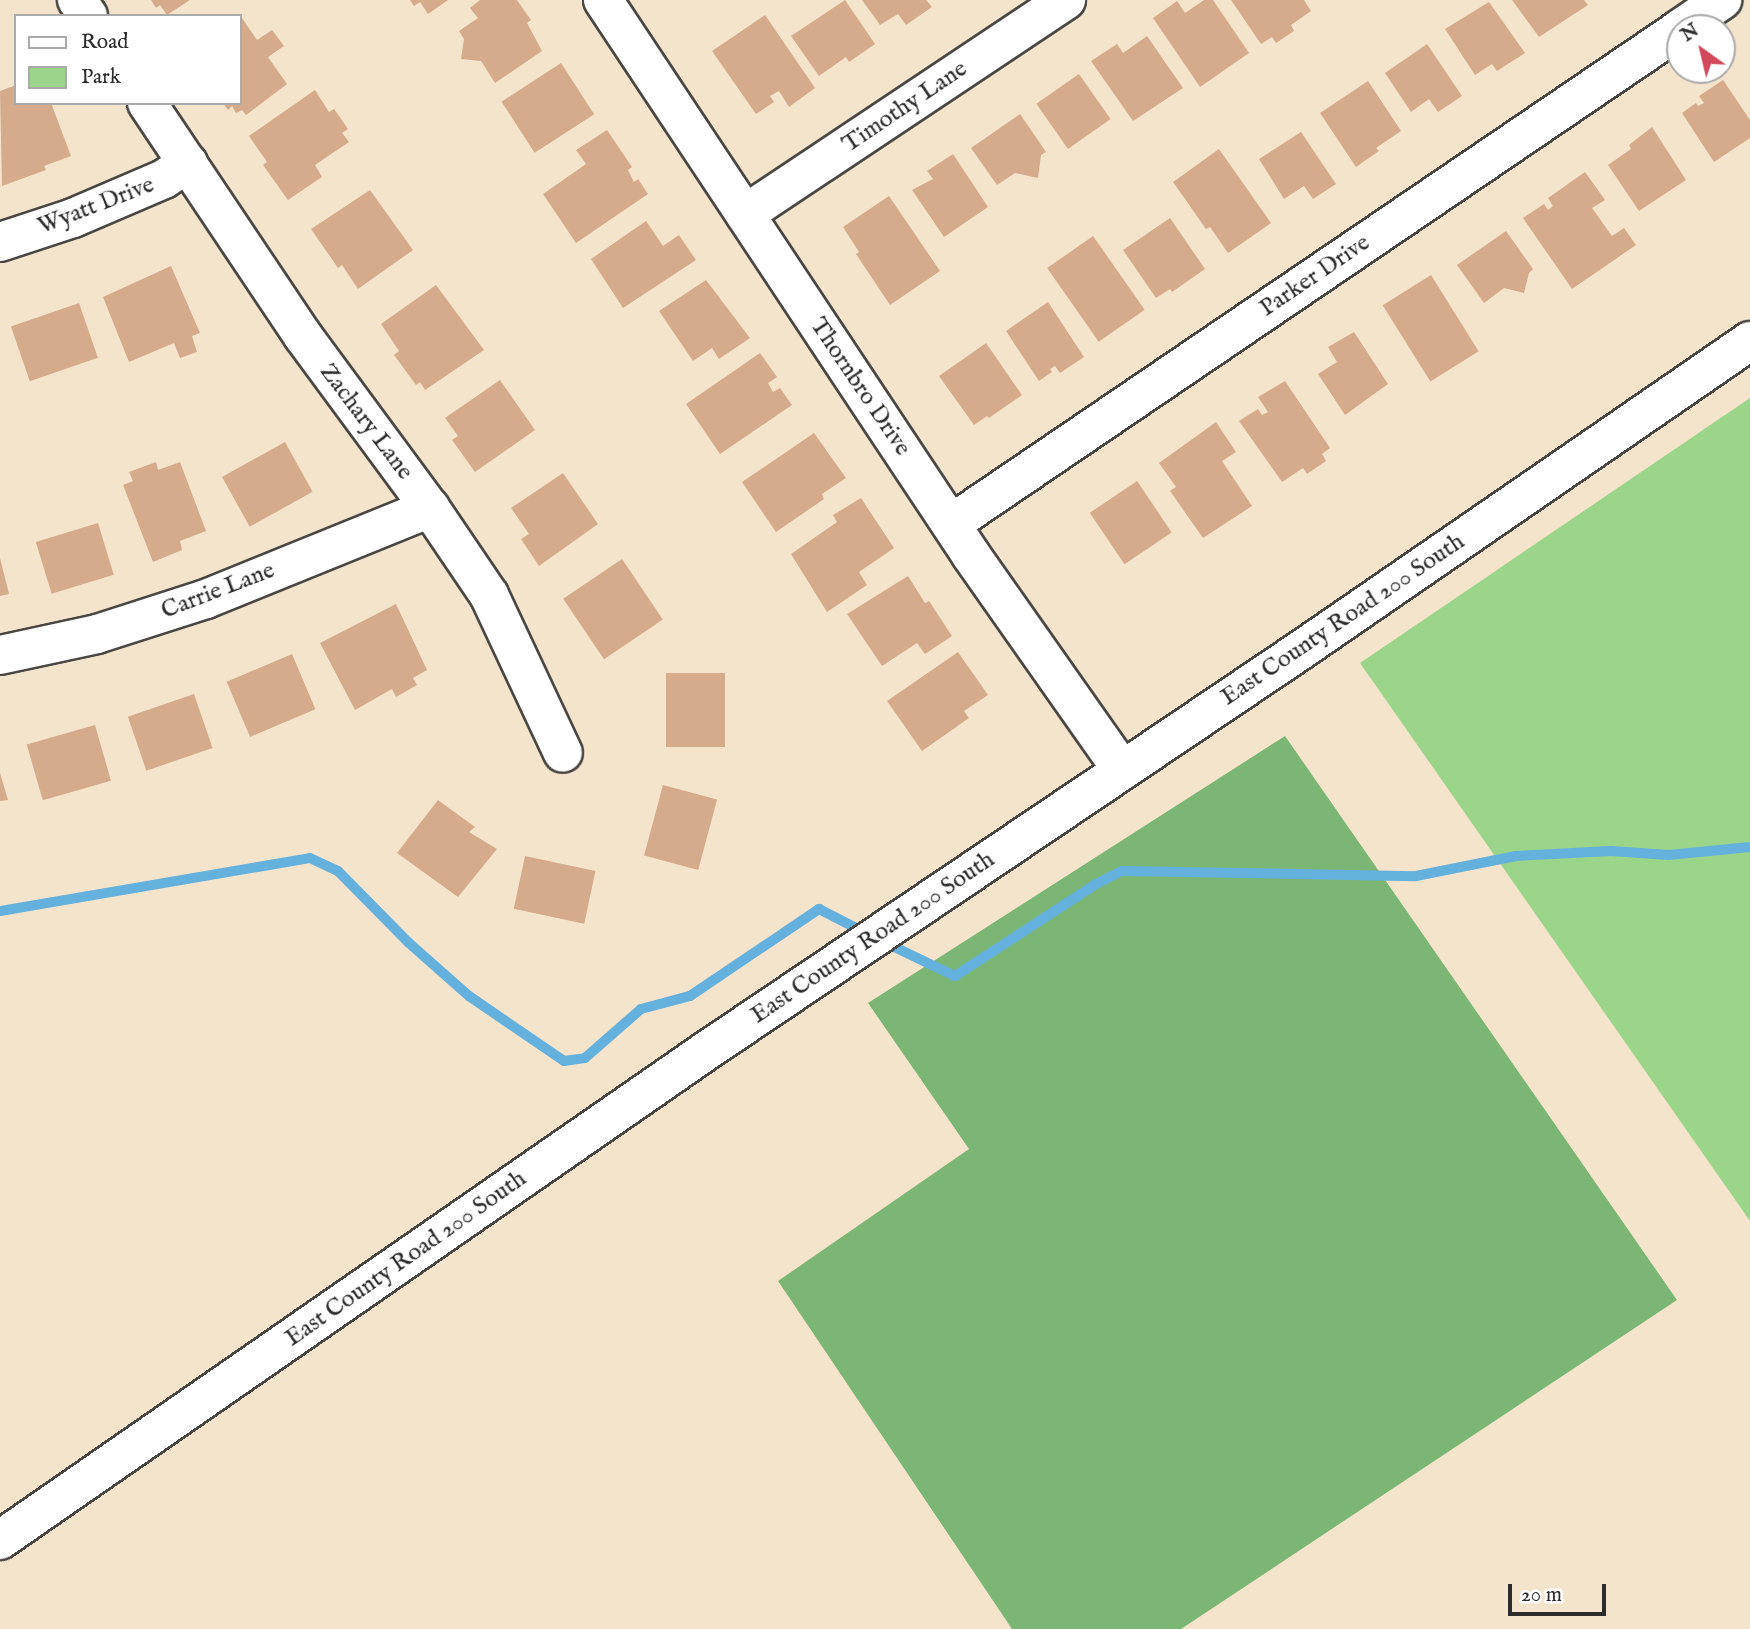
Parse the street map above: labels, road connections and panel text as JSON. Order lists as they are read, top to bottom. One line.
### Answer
{"streets":{"street":["Timothy Lane","Wyatt Drive","Parker Drive","Thornbro Drive","Zachary Lane","Carrie Lane","East County Road 200 South"]},"crossings":[["Timothy Lane","Thornbro Drive"],["Wyatt Drive","Zachary Lane"],["Parker Drive","Thornbro Drive"],["Thornbro Drive","East County Road 200 South"],["Zachary Lane","Carrie Lane"]],"legend":["Road","Park"],"scale_bar":"20 m","north":"top left"}
